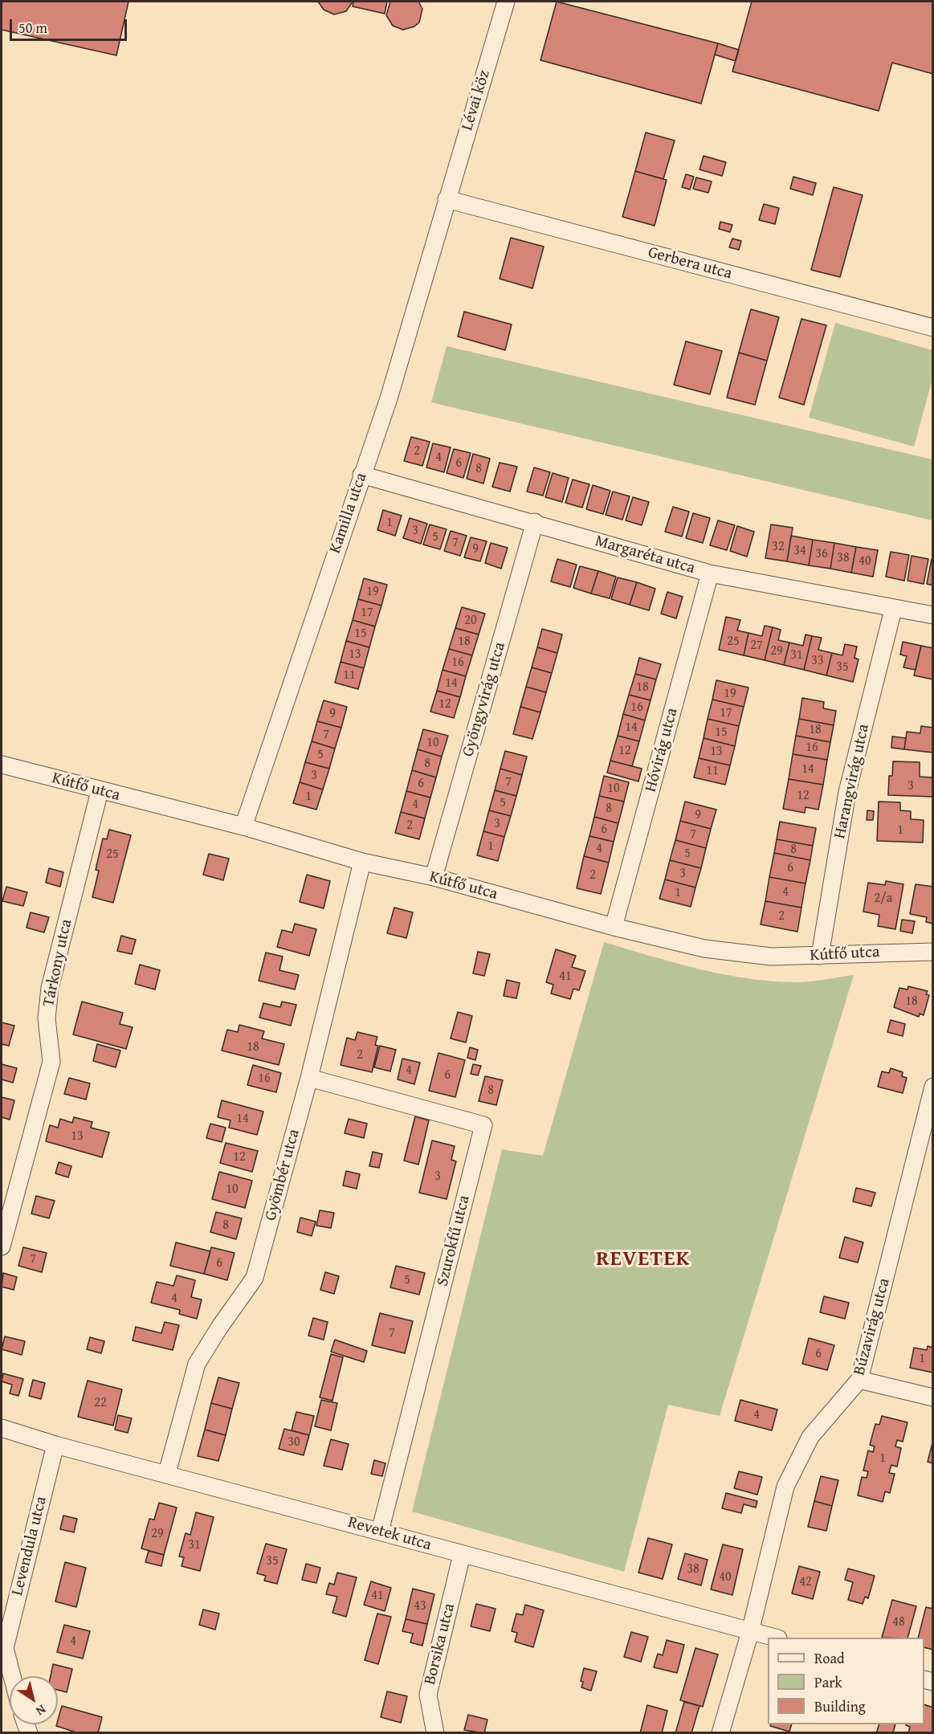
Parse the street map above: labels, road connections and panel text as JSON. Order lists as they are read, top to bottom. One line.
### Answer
{"streets":{"street":["Lévai köz","Gerbera utca","Kamilla utca","Margaréta utca","Gyöngyvirág utca","Hóvirág utca","Harangvirág utca","Kútfő utca","Tárkony utca","Gyömbér utca","Szurokfű utca","Búzavirág utca","Revetek utca","Levendula utca","Borsika utca"]},"crossings":[["Lévai köz","Gerbera utca"],["Lévai köz","Kamilla utca"],["Gerbera utca","Kamilla utca"],["Kamilla utca","Margaréta utca"],["Kamilla utca","Kútfő utca"],["Margaréta utca","Gyöngyvirág utca"],["Margaréta utca","Hóvirág utca"],["Margaréta utca","Harangvirág utca"],["Gyöngyvirág utca","Kútfő utca"],["Hóvirág utca","Kútfő utca"],["Harangvirág utca","Kútfő utca"],["Kútfő utca","Tárkony utca"],["Kútfő utca","Gyömbér utca"],["Gyömbér utca","Szurokfű utca"],["Gyömbér utca","Revetek utca"],["Szurokfű utca","Revetek utca"],["Búzavirág utca","Revetek utca"],["Revetek utca","Levendula utca"],["Revetek utca","Borsika utca"]],"districts":["REVETEK"],"house_numbers":["2","4","6","8","1","3","5","7","32","9","34","36","38","40","19","17","20","15","18","25","27","29","13","31","33","16","35","11","14","18","19","12","16","17","9","14","18","15","7","10","16","12","13","5","8","14","11","3","7","6","3","10","12","1","5","4","8","9","3","2","6","1","7","1","4","8","5","25","6","3","2","4","1","2/a","2","41","18","18","2","4","6","16","8","14","13","12","3","10","8","7","6","5","4","7","6","1","22","4","30","1","29","31","35","38","40","42","41","43","48","4"],"legend":["Road","Park","Building"],"scale_bar":"50 m","north":"bottom right"}
